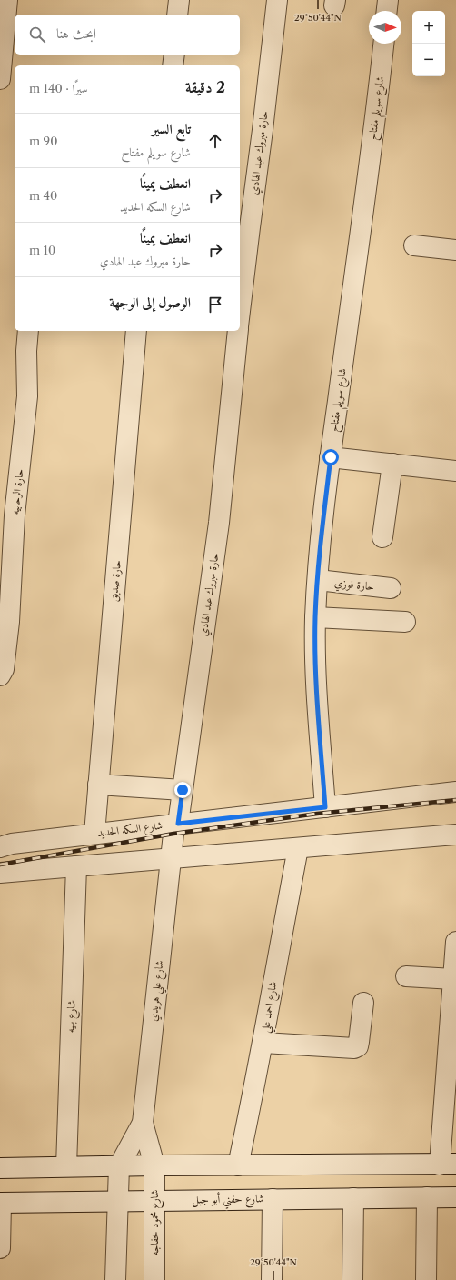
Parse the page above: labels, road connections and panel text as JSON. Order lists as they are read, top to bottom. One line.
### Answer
{"streets":{"street":["شارع سويلم مفتاح","حارة مبروك عبد الهادي","حارة الرحابيه","حارة صديق","حارة فوزي","شارع السكه الحديد","شارع علي هريدي","شارع احمد علي","شارع بليه","شارع حفني أبو جبل","شارع محمود خفاجه"]},"crossings":[["شارع سويلم مفتاح","حارة فوزي"],["شارع سويلم مفتاح","شارع السكه الحديد"],["حارة مبروك عبد الهادي","شارع السكه الحديد"],["حارة مبروك عبد الهادي","شارع علي هريدي"],["حارة صديق","شارع السكه الحديد"],["شارع علي هريدي","شارع محمود خفاجه"],["شارع حفني أبو جبل","شارع محمود خفاجه"]],"north":"right","page":{"map_buttons":["+","−"],"search":"ابحث هنا","heading":["2 دقيقة","سيرًا · 140 m"],"list":[["تابع السير","شارع سويلم مفتاح","90 m"],["انعطف يمينًا","شارع السكه الحديد","40 m"],["انعطف يمينًا","حارة مبروك عبد الهادي","10 m"],"الوصول إلى الوجهة"]},"coordinates":["29°50'44\"N"]}
